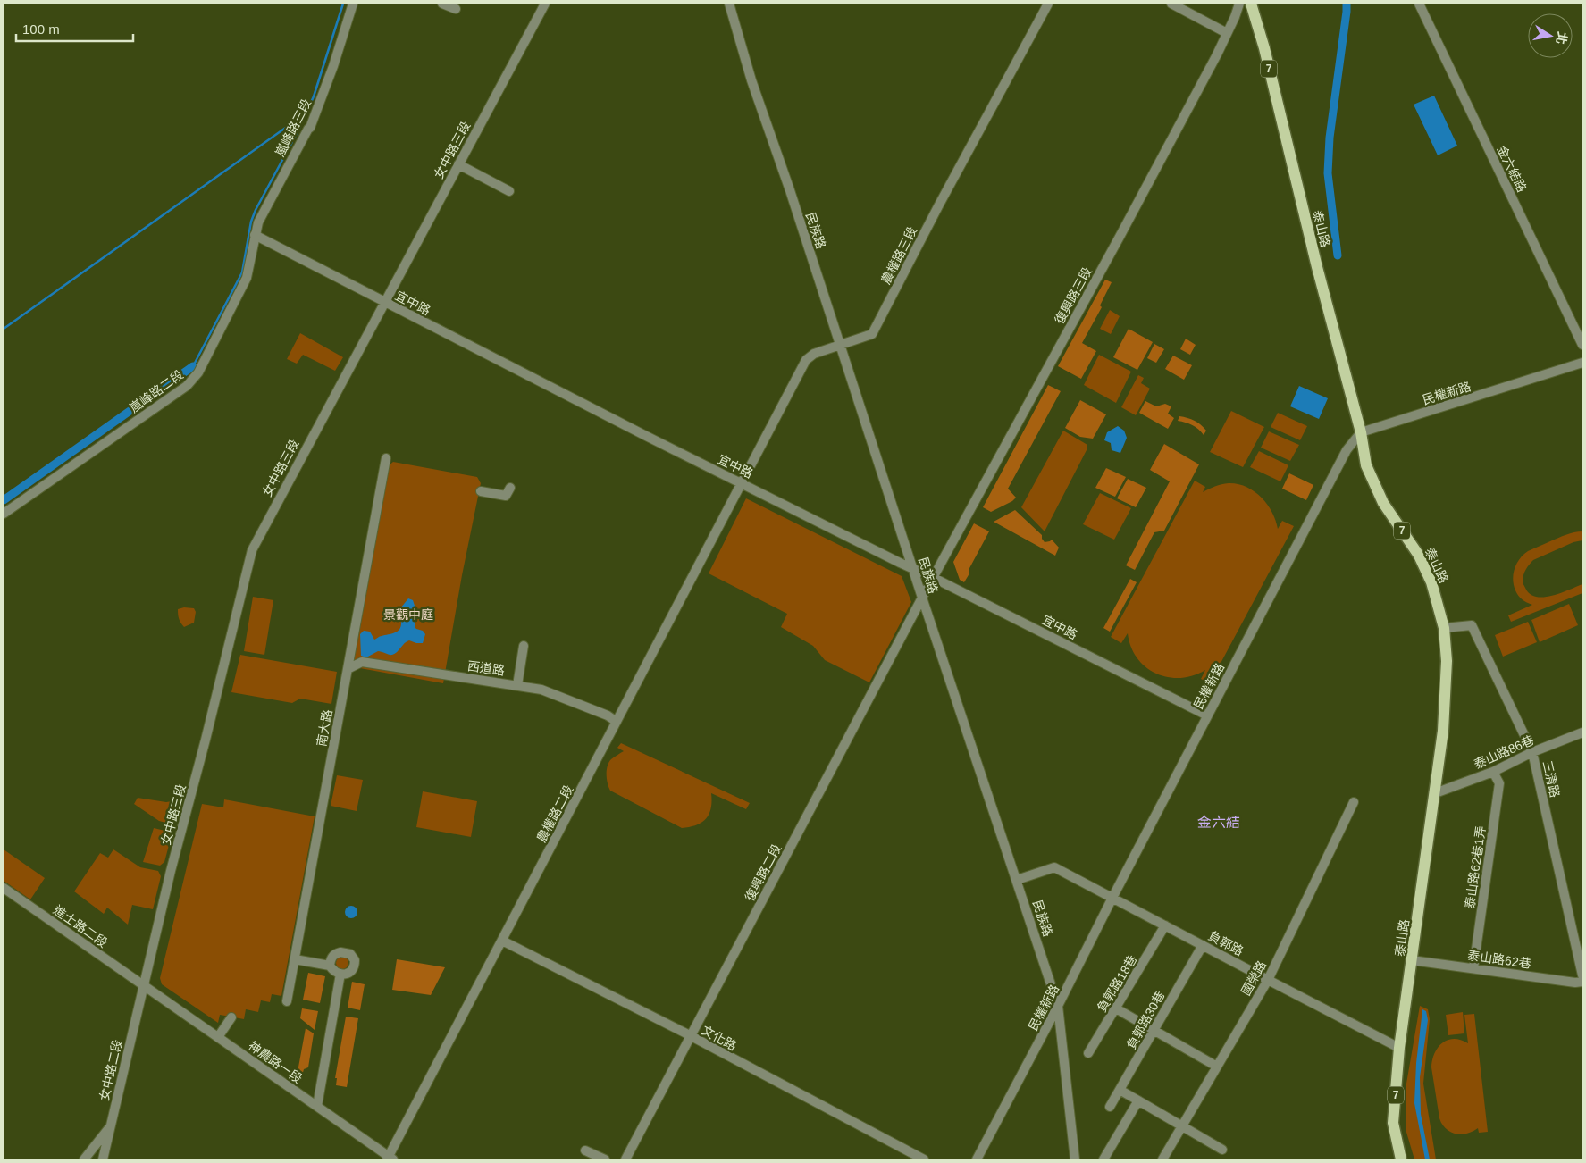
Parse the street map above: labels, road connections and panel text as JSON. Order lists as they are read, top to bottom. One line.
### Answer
{"streets":{"main road":["7","泰山路"],"street":["嵐峰路三段","女中路三段","金六結路","民族路","農權路三段","復興路三段","宜中路","嵐峰路二段","民權新路","西道路","南大路","泰山路86巷","三清路","農權路二段","泰山路62巷1弄","復興路二段","進士路二段","負郭路","泰山路62巷","國榮路","負郭路18巷","負郭路30巷","文化路","神農路一段","女中路二段"]},"crossings":[["嵐峰路三段","宜中路"],["嵐峰路三段","嵐峰路二段"],["女中路三段","宜中路"],["女中路三段","進士路二段"],["女中路三段","神農路一段"],["女中路三段","女中路二段"],["泰山路","民權新路"],["泰山路","泰山路86巷"],["泰山路","三清路"],["泰山路","負郭路"],["泰山路","泰山路62巷"],["民族路","農權路三段"],["民族路","復興路三段"],["民族路","宜中路"],["民族路","民權新路"],["民族路","復興路二段"],["民族路","負郭路"],["農權路三段","宜中路"],["農權路三段","農權路二段"],["復興路三段","宜中路"],["復興路三段","復興路二段"],["宜中路","嵐峰路二段"],["宜中路","民權新路"],["宜中路","農權路二段"],["民權新路","負郭路"],["西道路","南大路"],["西道路","農權路二段"],["泰山路86巷","三清路"],["泰山路86巷","泰山路62巷1弄"],["農權路二段","文化路"],["農權路二段","神農路一段"],["泰山路62巷1弄","泰山路62巷"],["復興路二段","文化路"],["進士路二段","神農路一段"],["進士路二段","女中路二段"],["負郭路","國榮路"],["負郭路","負郭路18巷"],["負郭路","負郭路30巷"],["神農路一段","女中路二段"]],"districts":["金六結"],"parks":["景觀中庭"],"scale_bar":"100 m","north":"right"}
